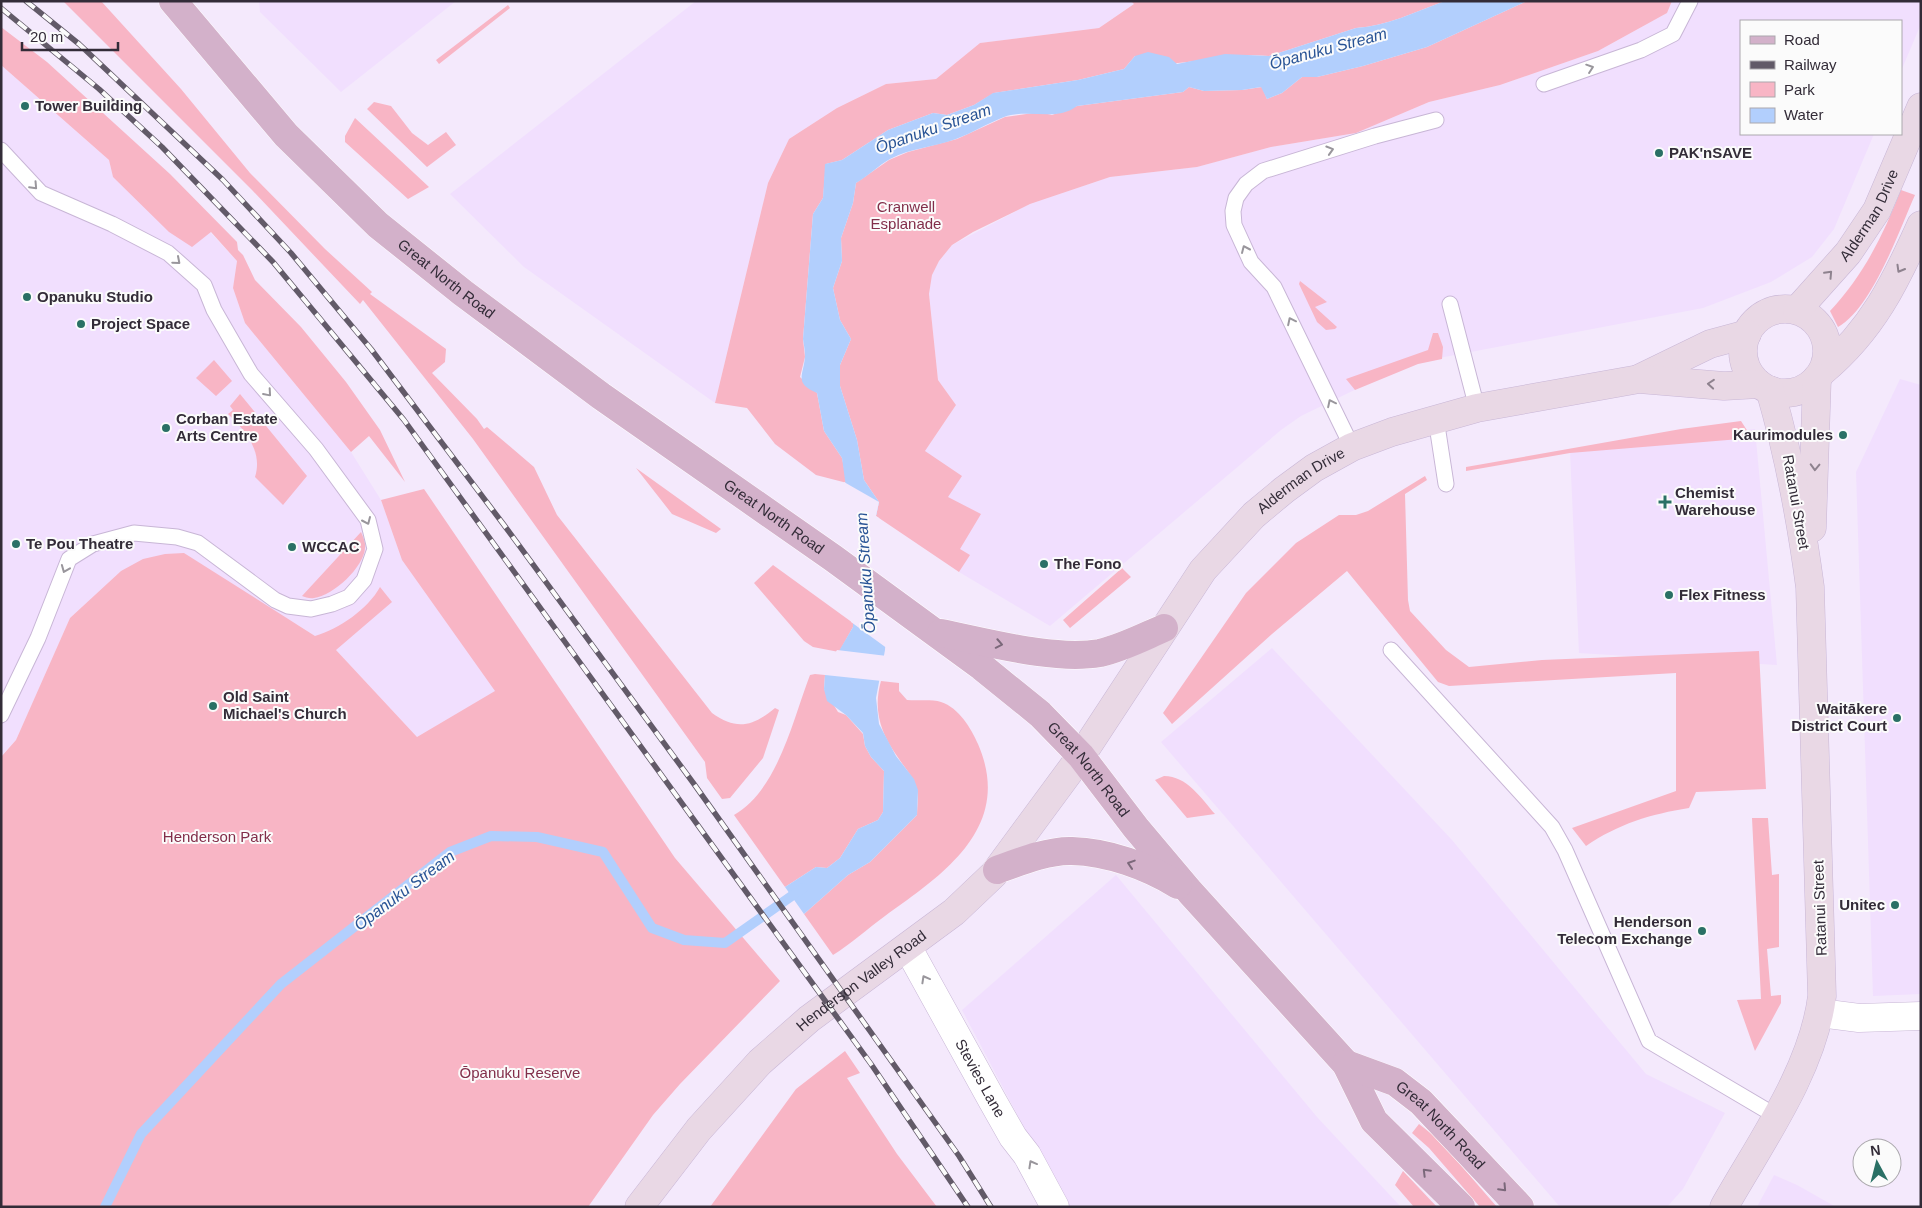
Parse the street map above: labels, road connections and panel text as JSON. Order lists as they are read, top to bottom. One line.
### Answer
{"streets":{"main road":["Alderman Drive","Great North Road","Ratanui Street","Henderson Valley Road"],"street":["Stevies Lane"]},"crossings":[["Alderman Drive","Great North Road"],["Alderman Drive","Ratanui Street"],["Alderman Drive","Henderson Valley Road"],["Great North Road","Henderson Valley Road"],["Henderson Valley Road","Stevies Lane"]],"one_way":["Stevies Lane"],"water":["Ōpanuku Stream"],"parks":["Cranwell Esplanade","Henderson Park","Ōpanuku Reserve"],"places":{"other":["Tower Building","PAK'nSAVE","Opanuku Studio","Project Space","Corban Estate Arts Centre","Kaurimodules","Te Pou Theatre","WCCAC","The Fono","Flex Fitness","Old Saint Michael's Church","Waitākere District Court","Unitec","Henderson Telecom Exchange"],"health":["Chemist Warehouse"]},"legend":["Road","Railway","Park","Water"],"scale_bar":"20 m","north":"top"}
